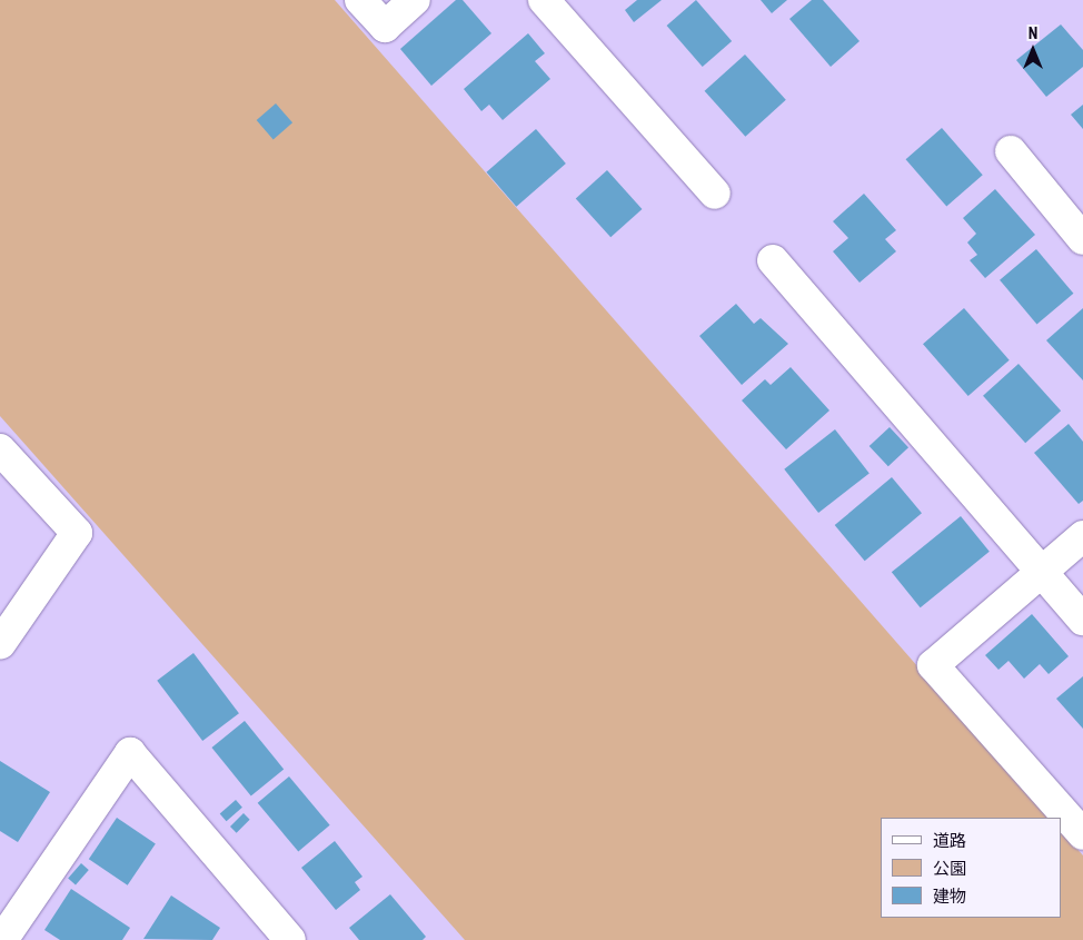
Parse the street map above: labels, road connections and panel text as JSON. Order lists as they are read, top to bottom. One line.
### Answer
{"legend":["道路","公園","建物"],"north":"top"}
